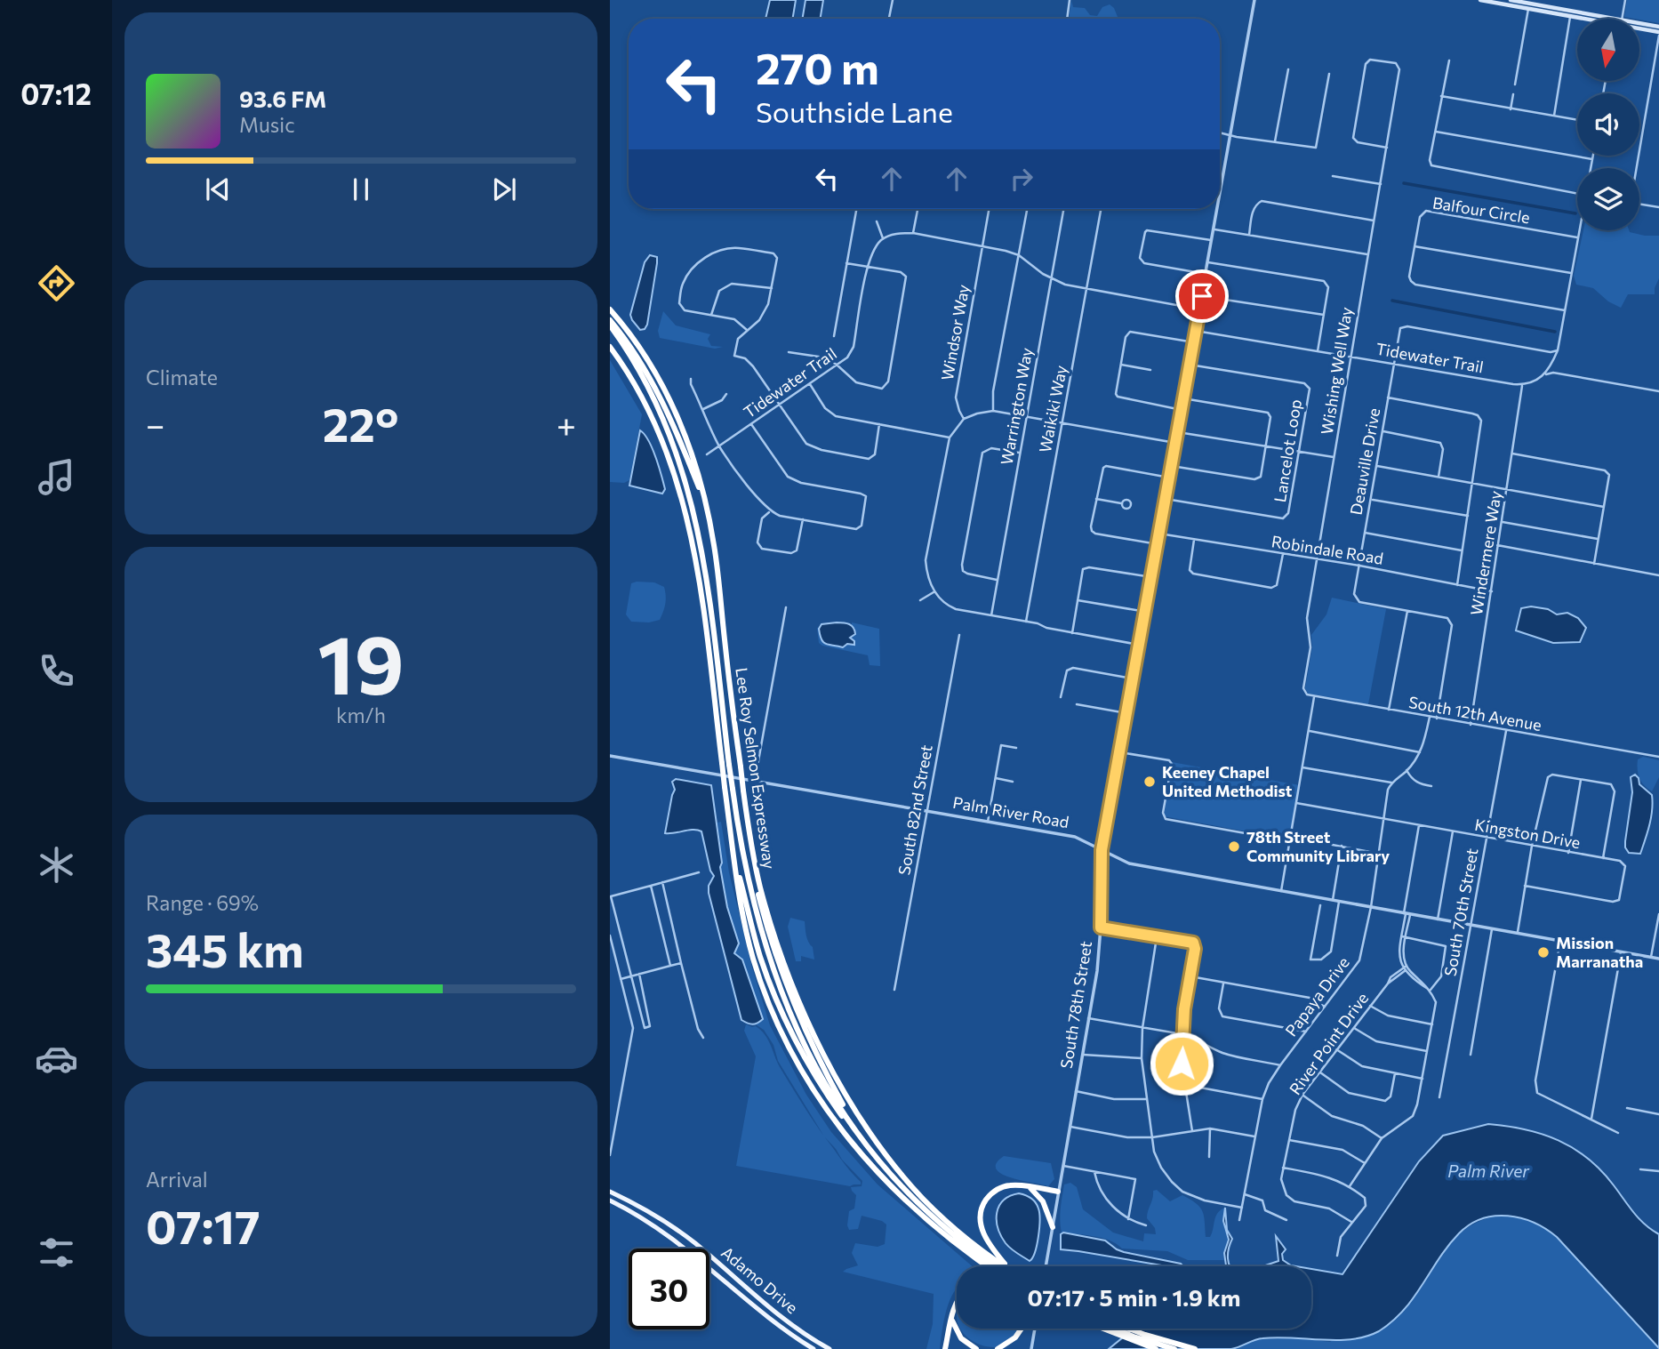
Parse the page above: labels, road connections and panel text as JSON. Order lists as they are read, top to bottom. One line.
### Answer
{"streets":{"highway":["Lee Roy Selmon Expressway"],"main road":["Adamo Drive"],"street":["Balfour Circle","Windsor Way","Tidewater Trail","Wishing Well Way","Warrington Way","Waikiki Way","Lancelot Loop","Deauville Drive","Robindale Road","Windermere Way","South 12th Avenue","South 82nd Street","Palm River Road","Kingston Drive","South 70th Street","Papaya Drive","South 78th Street","River Point Drive"]},"crossings":[["Tidewater Trail","Wishing Well Way"],["Tidewater Trail","Deauville Drive"],["Tidewater Trail","Windermere Way"],["Tidewater Trail","South 78th Street"],["Wishing Well Way","Robindale Road"],["Wishing Well Way","South 12th Avenue"],["Lancelot Loop","South 78th Street"],["Deauville Drive","Robindale Road"],["Robindale Road","Windermere Way"],["Robindale Road","South 78th Street"],["Windermere Way","South 12th Avenue"],["South 12th Avenue","South 70th Street"],["South 82nd Street","Palm River Road"],["Palm River Road","South 70th Street"],["Palm River Road","Papaya Drive"],["Palm River Road","South 78th Street"],["Kingston Drive","South 70th Street"],["Kingston Drive","Papaya Drive"]],"water":["Palm River"],"places":["Keeney Chapel United Methodist","78th Street Community Library","Mission Marranatha"],"north":"bottom","page":{"tabs":"07:12","turn":["270 m","Southside Lane"],"song":["93.6 FM","Music"],"tile":["Climate",["19","km/h"],["Range · 69%","345 km"],["Arrival","07:17"]],"heat":["−","22°","+"],"limit":"30","trip":"07:17 · 5 min · 1.9 km"}}
